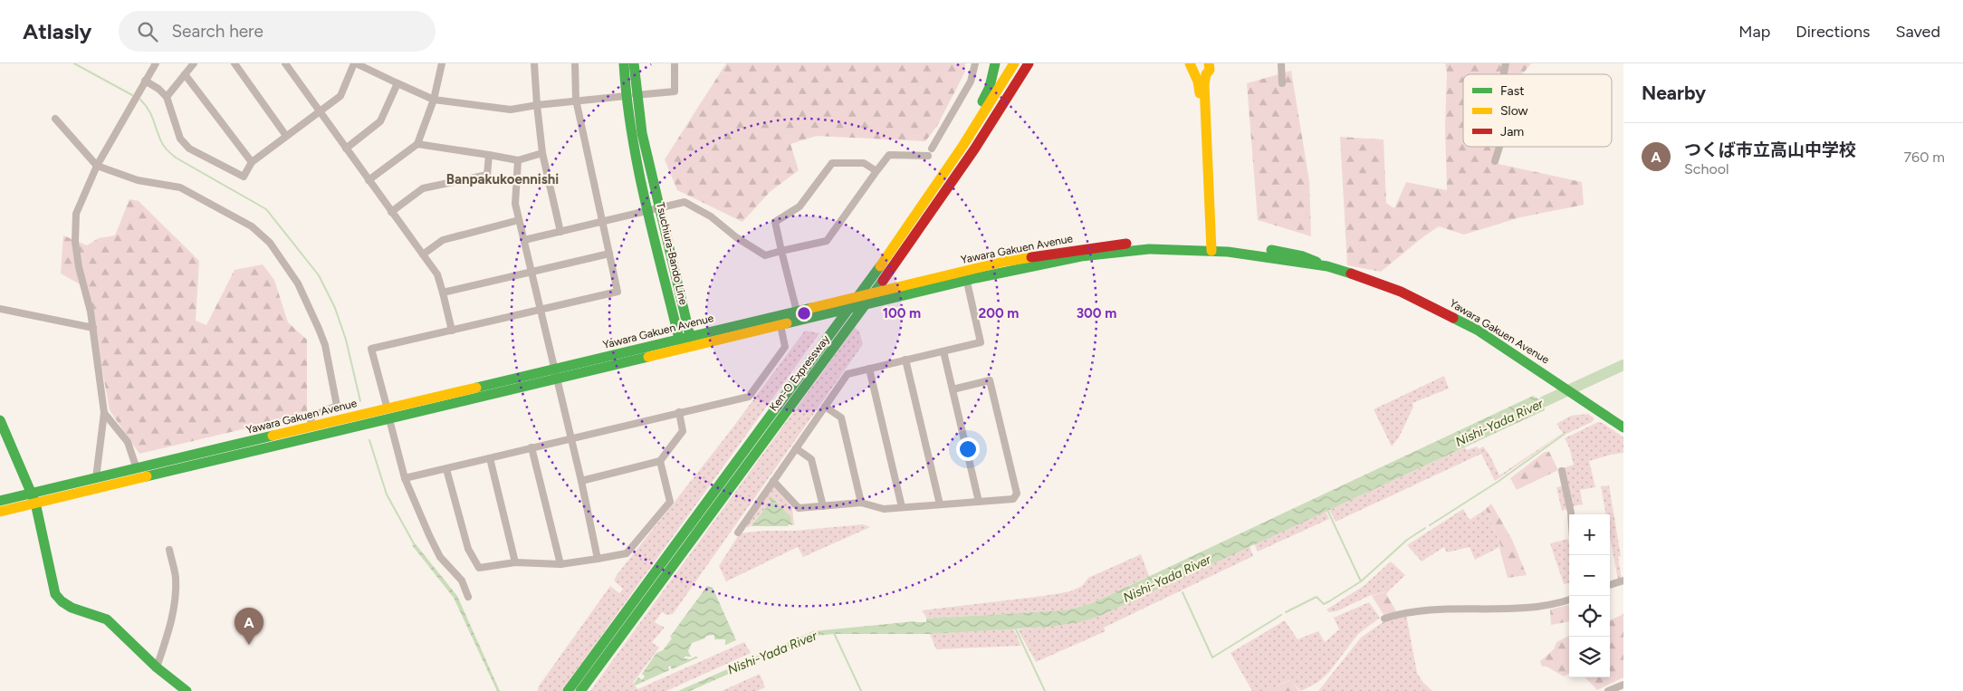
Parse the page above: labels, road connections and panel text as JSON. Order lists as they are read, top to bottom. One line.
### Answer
{"streets":{"main road":["Yawara Gakuen Avenue","Tsuchiura-Bando Line","Ken-O Expressway"]},"crossings":[["Yawara Gakuen Avenue","Tsuchiura-Bando Line"]],"districts":["Banpakukoennishi"],"water":["Nishi-Yada River"],"legend":["Fast","Slow","Jam"],"page":{"header":"Atlasly","search":"Search here","nav":["Map","Directions","Saved"],"heading":"Nearby","list":[{"mark":"A","name":"つくば市立高山中学校","note":"School","value":"760 m"}],"map_buttons":["+","−"],"pins":"A"},"rings":["100 m","200 m","300 m"]}
